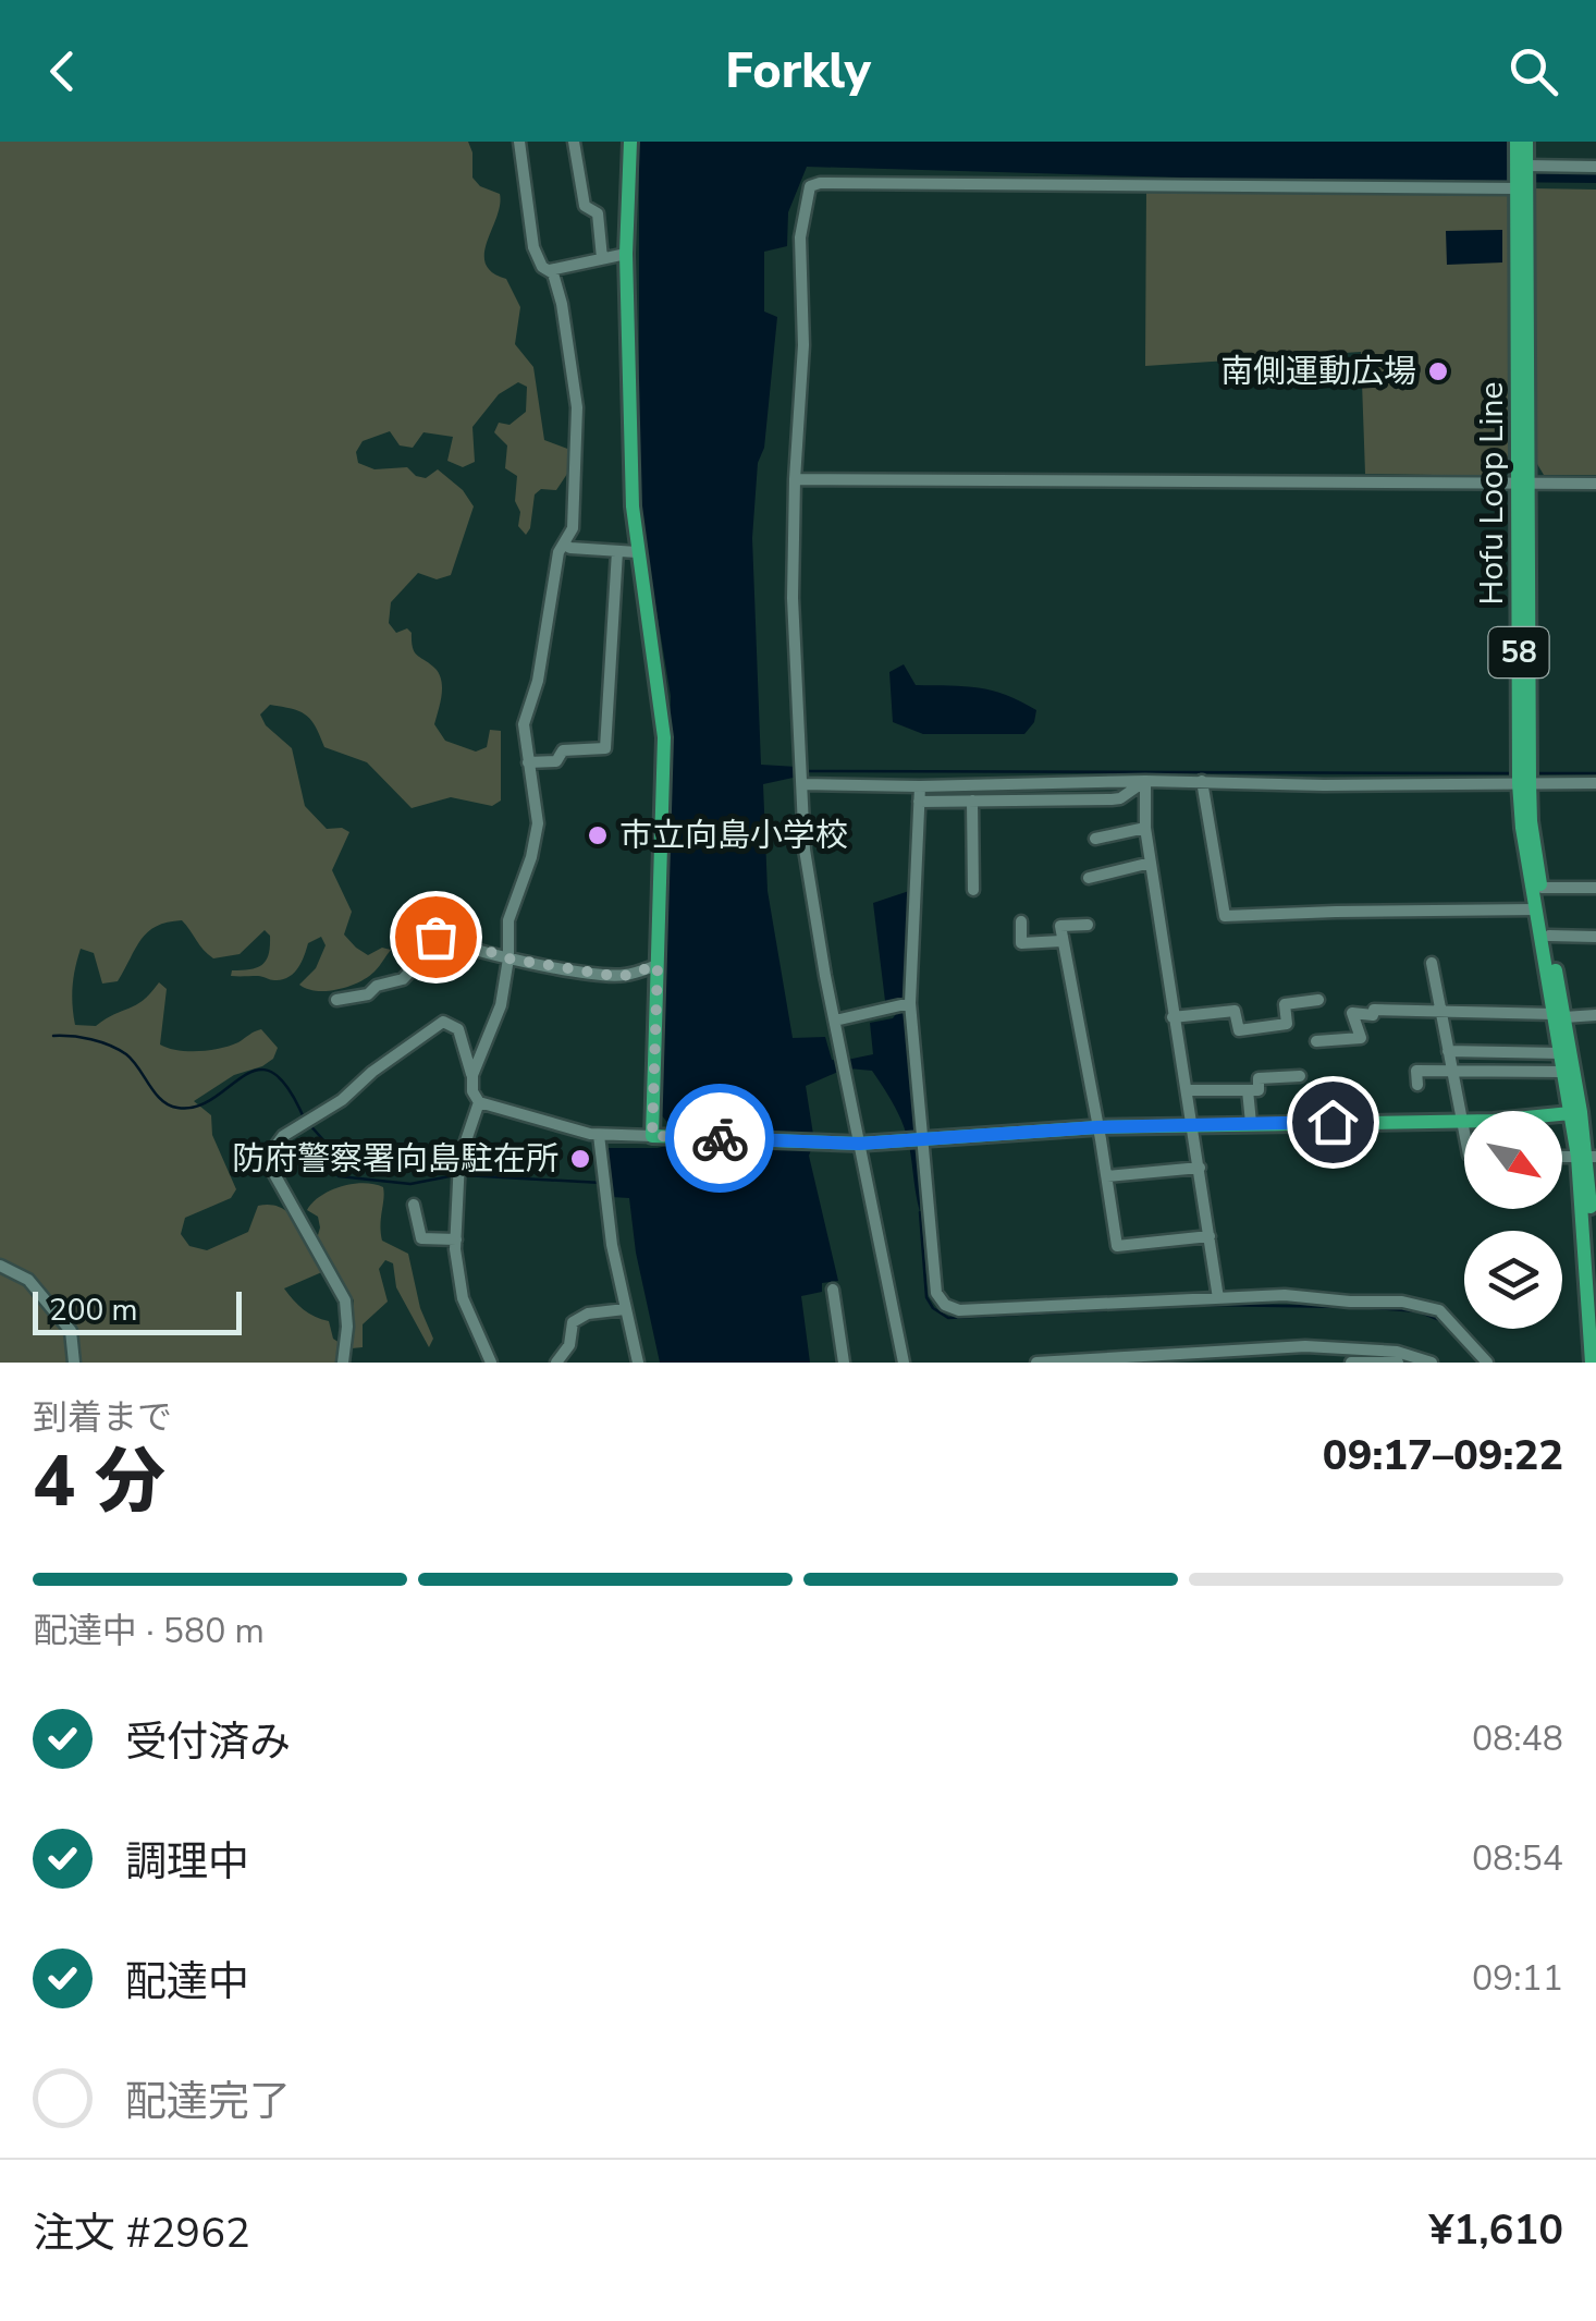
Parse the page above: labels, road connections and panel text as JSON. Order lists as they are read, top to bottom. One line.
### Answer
{"streets":{"main road":["Hofu Loop Line","58"]},"places":["南側運動広場","市立向島小学校","防府警察署向島駐在所"],"scale_bar":"200 m","north":"bottom right","page":{"header":"Forkly","scale":"200 m","heading":["4 分","到着まで","09:17–09:22"],"panel":["注文 #2962","¥1,610"],"bar":"配達中 · 580 m","list":[["受付済み","08:48"],["調理中","08:54"],["配達中","09:11"],"配達完了"]}}
